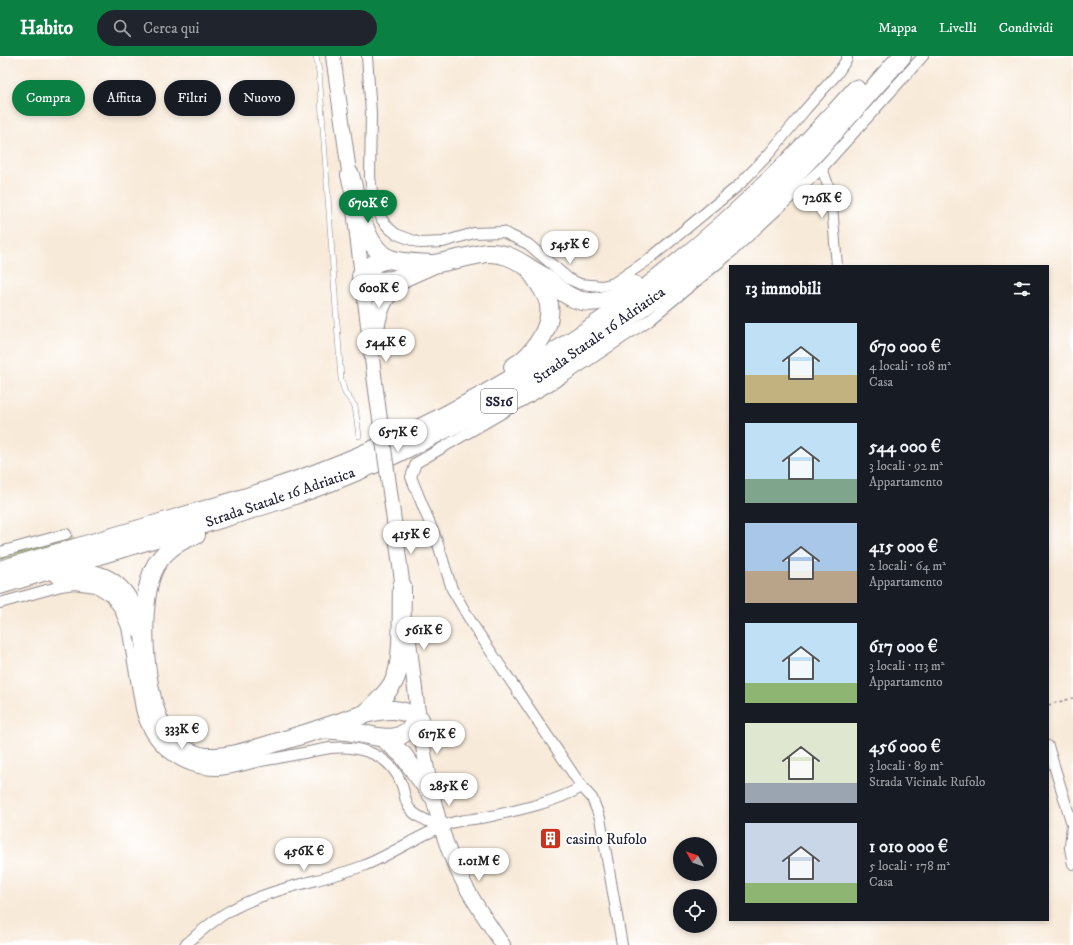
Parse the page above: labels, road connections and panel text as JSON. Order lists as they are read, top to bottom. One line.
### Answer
{"streets":{"highway":["Strada Statale 16 Adriatica","SS16"]},"places":{"building":["casino Rufolo"]},"north":"top left","page":{"header":"Habito","search":"Cerca qui","nav":["Mappa","Livelli","Condividi"],"chip":["Compra","Affitta","Filtri","Nuovo"],"price":["726K €","670K €","545K €","600K €","544K €","657K €","415K €","561K €","333K €","617K €","285K €","456K €","1.01M €"],"heading":"13 immobili","list":[{"name":"670 000 €","note":"4 locali · 108 m² · Casa"},{"name":"544 000 €","note":"3 locali · 92 m² · Appartamento"},{"name":"415 000 €","note":"2 locali · 64 m² · Appartamento"},{"name":"617 000 €","note":"3 locali · 113 m² · Appartamento"},{"name":"456 000 €","note":"3 locali · 89 m² · Strada Vicinale Rufolo"},{"name":"1 010 000 €","note":"5 locali · 178 m² · Casa"}]}}
